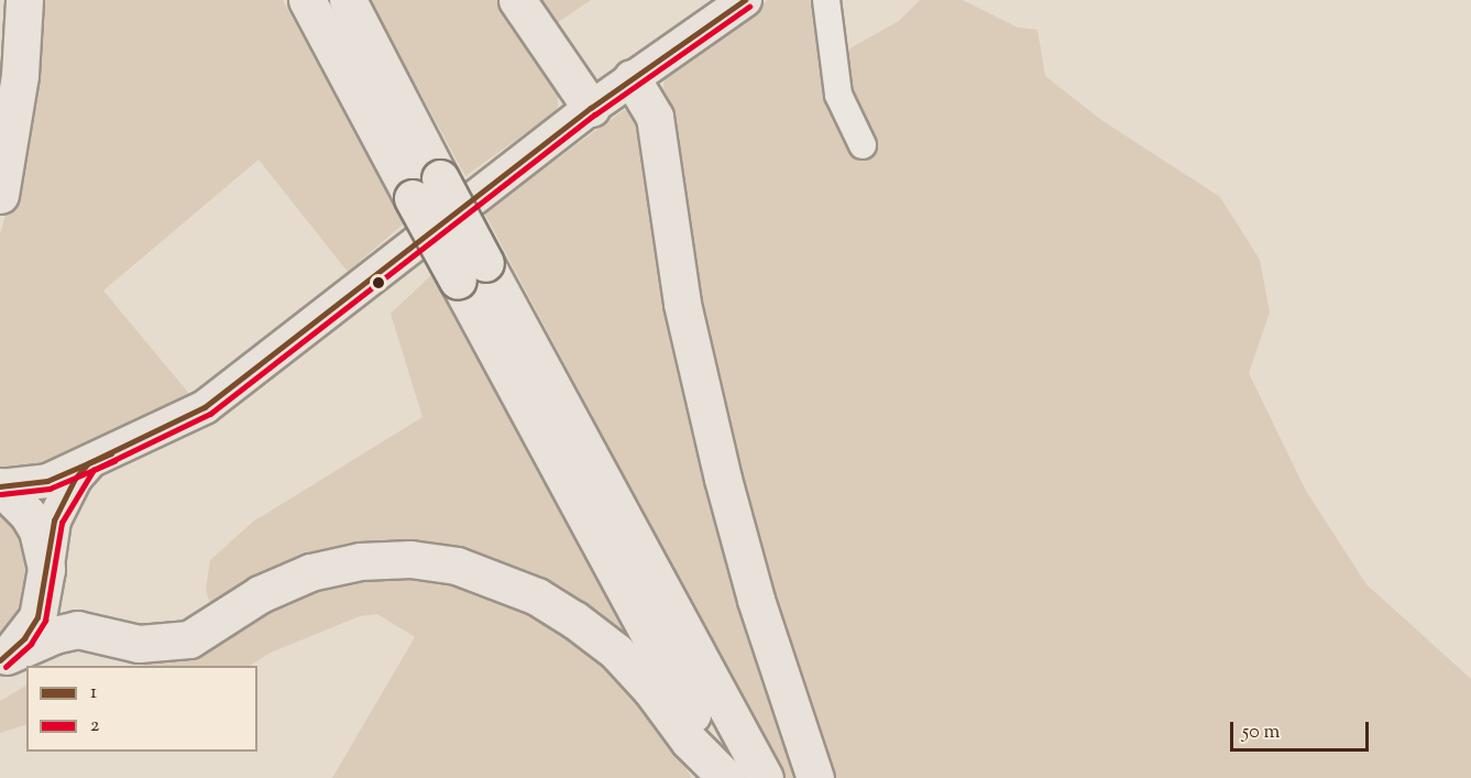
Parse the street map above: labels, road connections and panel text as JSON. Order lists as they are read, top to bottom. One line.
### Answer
{"lines":["transit line 1","transit line 2"],"legend":["1","2"],"scale_bar":"50 m"}
